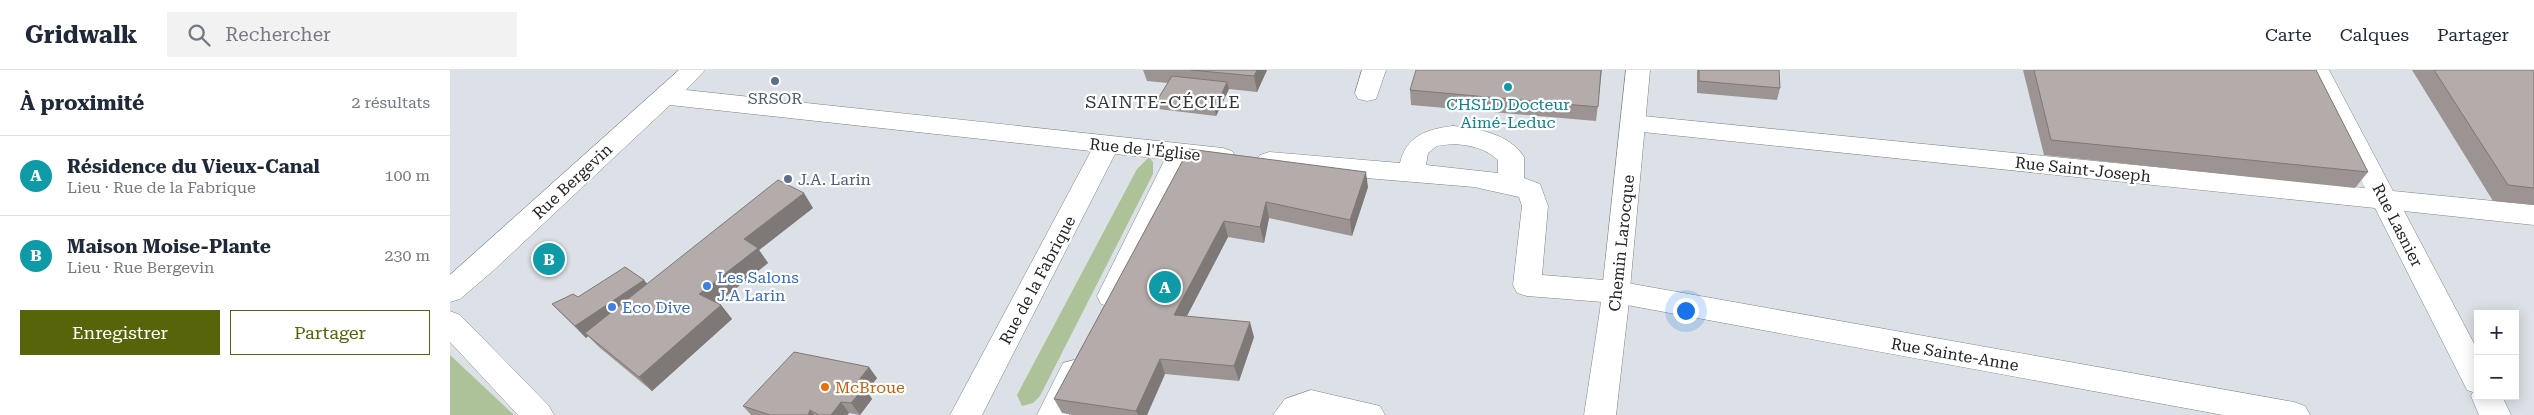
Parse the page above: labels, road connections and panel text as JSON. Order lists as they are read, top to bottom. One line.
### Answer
{"streets":{"street":["Rue de l'Église","Rue Saint-Joseph","Rue Bergevin","Rue Lasnier","Chemin Larocque","Rue de la Fabrique","Rue Sainte-Anne"]},"crossings":[["Rue de l'Église","Rue Bergevin"],["Rue de l'Église","Chemin Larocque"],["Rue de l'Église","Rue de la Fabrique"],["Rue de l'Église","Rue Sainte-Anne"],["Rue Saint-Joseph","Rue Lasnier"],["Rue Saint-Joseph","Chemin Larocque"],["Chemin Larocque","Rue Sainte-Anne"]],"districts":["SAINTE-CÉCILE"],"places":["SRSOR","CHSLD Docteur Aimé-Leduc","J.A. Larin","Les Salons J.A Larin","Eco Dive","McBroue"],"page":{"header":"Gridwalk","search":"Rechercher","nav":["Carte","Calques","Partager"],"heading":["À proximité","2 résultats"],"list":[{"mark":"A","name":"Résidence du Vieux-Canal","note":"Lieu · Rue de la Fabrique","value":"100 m"},{"mark":"B","name":"Maison Moise-Plante","note":"Lieu · Rue Bergevin","value":"230 m"}],"pins":["B","A"],"buttons":["Enregistrer","Partager"],"map_buttons":["+","−"]}}
